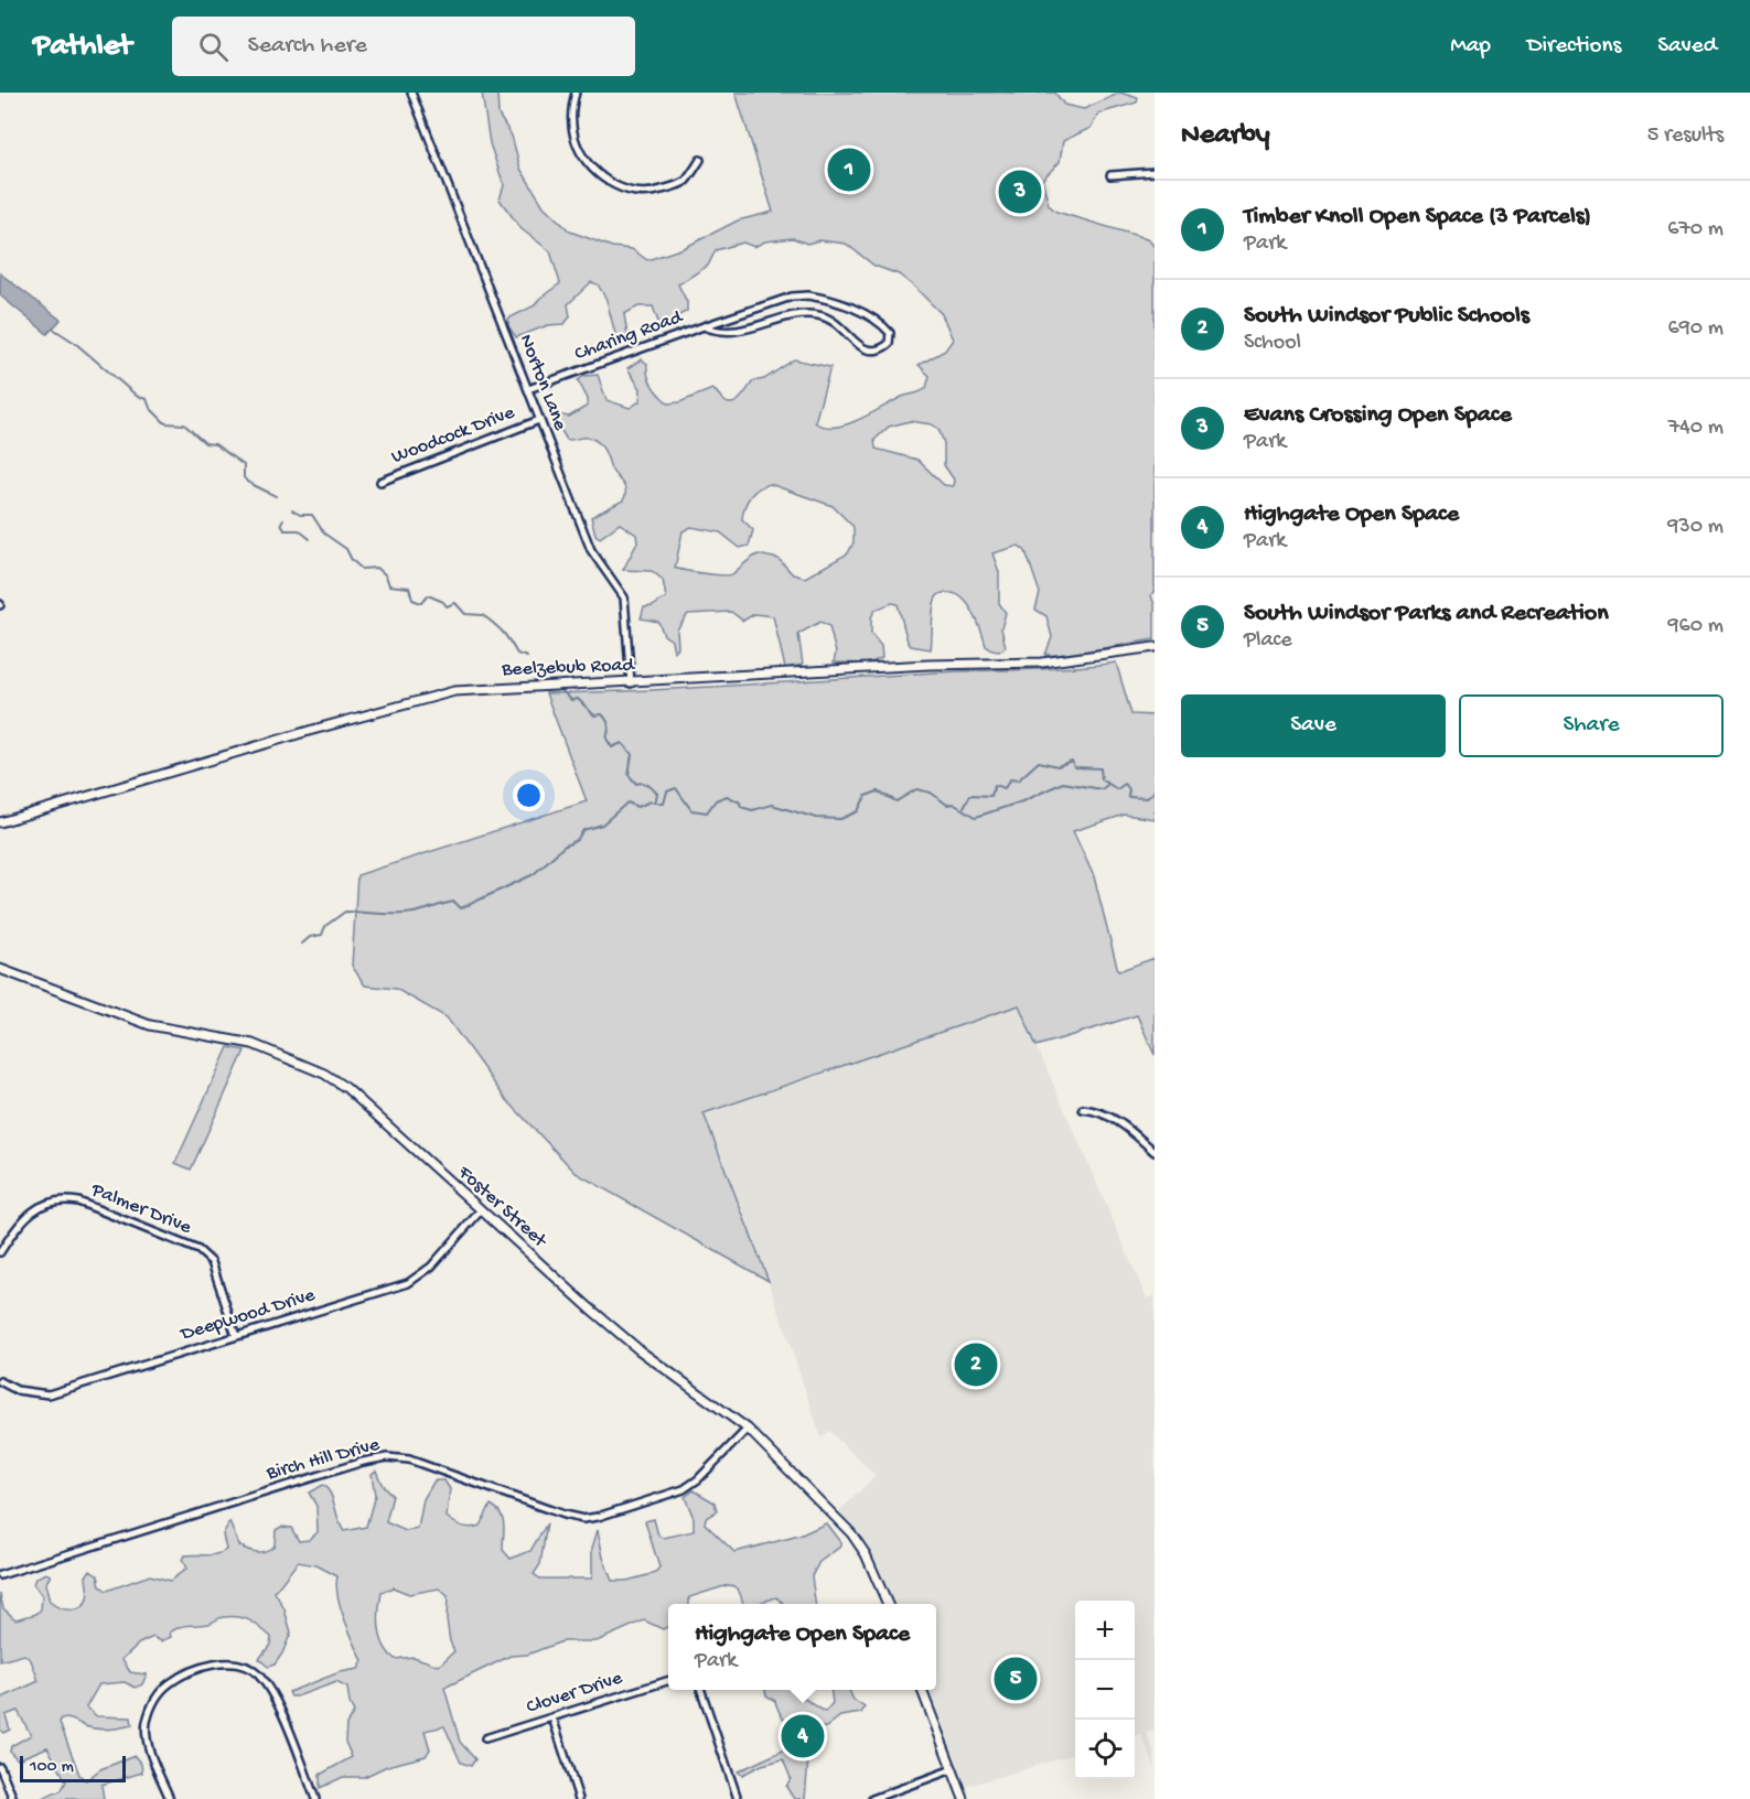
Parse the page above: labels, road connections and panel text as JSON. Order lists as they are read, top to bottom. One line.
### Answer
{"streets":{"street":["Charing Road","Norton Lane","Woodcock Drive","Beelzebub Road","Foster Street","Palmer Drive","Deepwood Drive","Birch Hill Drive","Clover Drive"]},"crossings":[["Charing Road","Norton Lane"],["Norton Lane","Woodcock Drive"],["Norton Lane","Beelzebub Road"],["Foster Street","Deepwood Drive"],["Foster Street","Birch Hill Drive"],["Palmer Drive","Deepwood Drive"]],"scale_bar":"100 m","page":{"header":"Pathlet","search":"Search here","nav":["Map","Directions","Saved"],"heading":["Nearby","5 results"],"pins":["1","3","2","5","4"],"list":[{"mark":"1","name":"Timber Knoll Open Space (3 Parcels)","note":"Park","value":"670 m"},{"mark":"2","name":"South Windsor Public Schools","note":"School","value":"690 m"},{"mark":"3","name":"Evans Crossing Open Space","note":"Park","value":"740 m"},{"mark":"4","name":"Highgate Open Space","note":"Park","value":"930 m"},{"mark":"5","name":"South Windsor Parks and Recreation","note":"Place","value":"960 m"}],"buttons":["Save","Share"],"map_buttons":["+","−"],"popup":["Highgate Open Space","Park"],"scale":"100 m"}}
